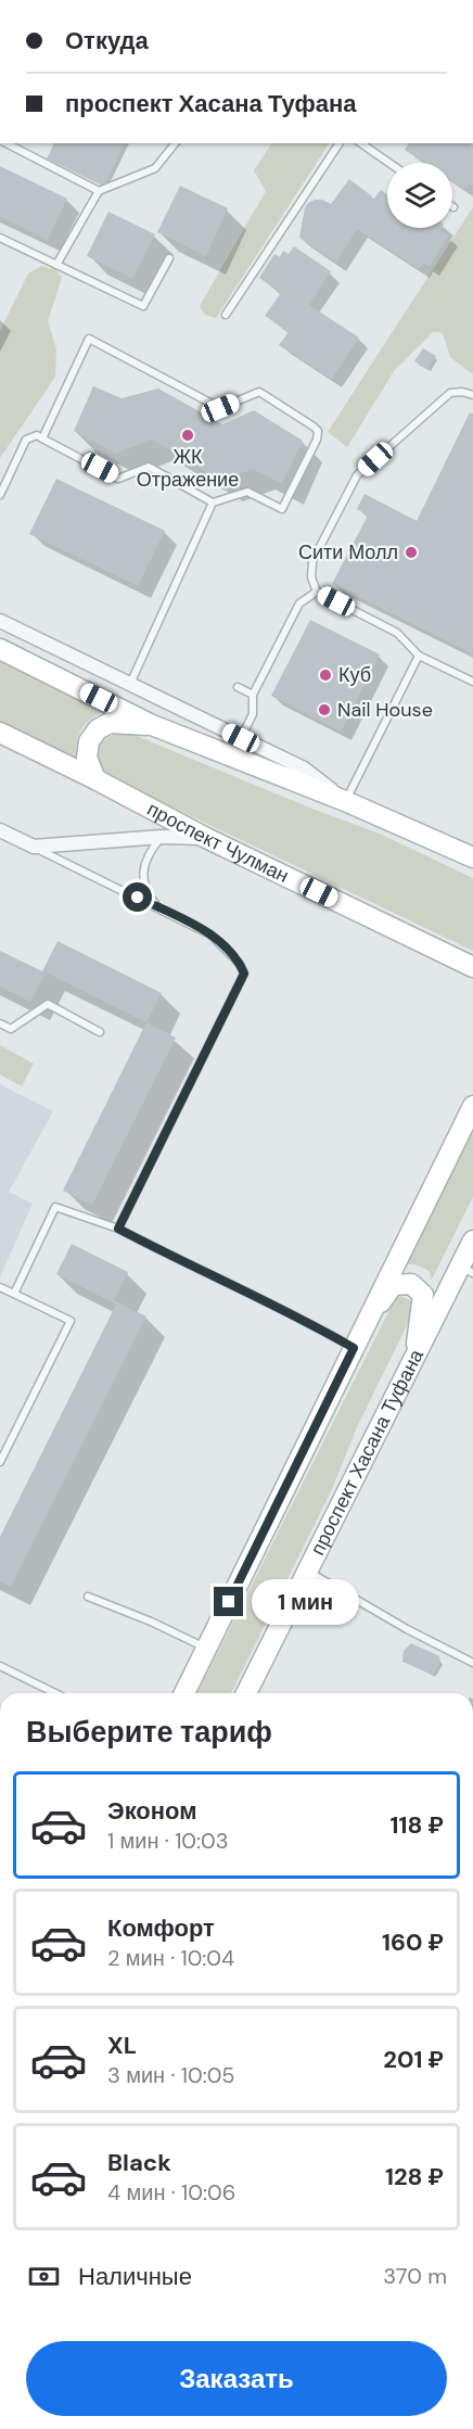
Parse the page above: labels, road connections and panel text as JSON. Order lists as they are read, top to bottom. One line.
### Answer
{"streets":{"main road":["проспект Чулман","проспект Хасана Туфана"]},"places":["ЖК Отражение","Сити Молл","Куб","Nail House"],"page":{"banner":["Откуда","проспект Хасана Туфана"],"bubble":"1 мин","heading":"Выберите тариф","list":[{"name":"Эконом","note":"1 мин · 10:03","value":"118 ₽"},{"name":"Комфорт","note":"2 мин · 10:04","value":"160 ₽"},{"name":"XL","note":"3 мин · 10:05","value":"201 ₽"},{"name":"Black","note":"4 мин · 10:06","value":"128 ₽"}],"pay":["Наличные","370 m"],"buttons":"Заказать"}}
